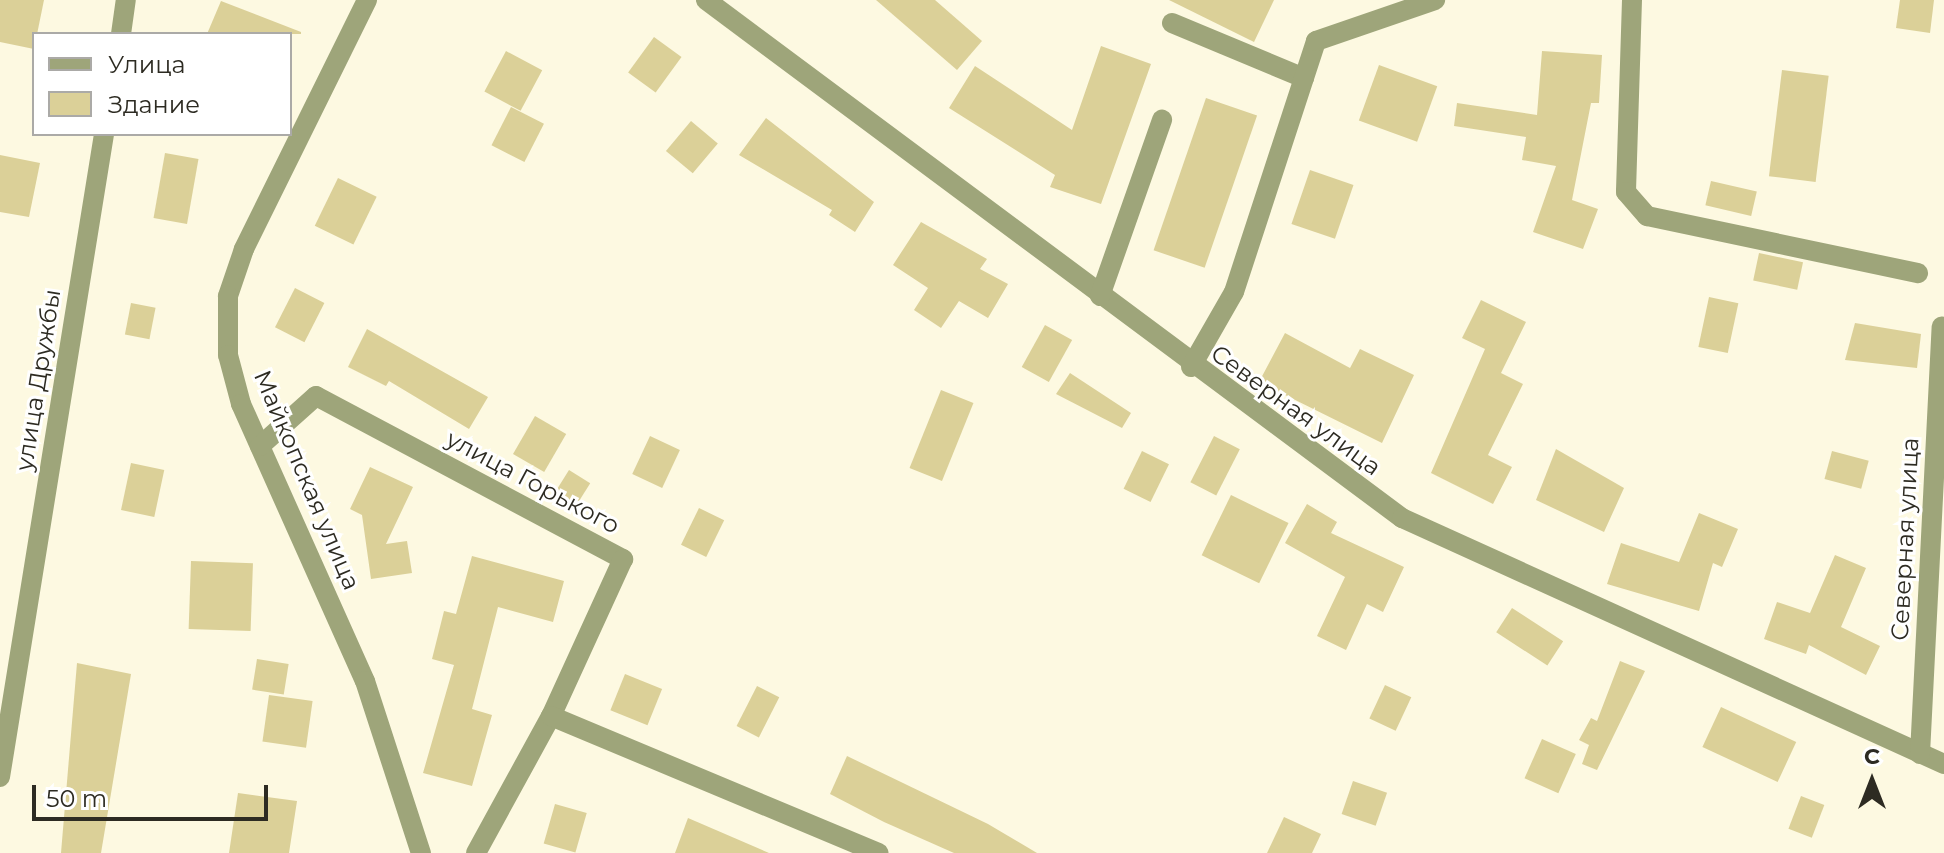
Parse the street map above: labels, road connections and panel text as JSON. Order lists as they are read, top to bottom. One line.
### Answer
{"streets":{"street":["улица Дружбы","Северная улица","Майкопская улица","улица Горького"]},"crossings":[["Майкопская улица","улица Горького"]],"legend":["Улица","Здание"],"scale_bar":"50 m","north":"top"}
